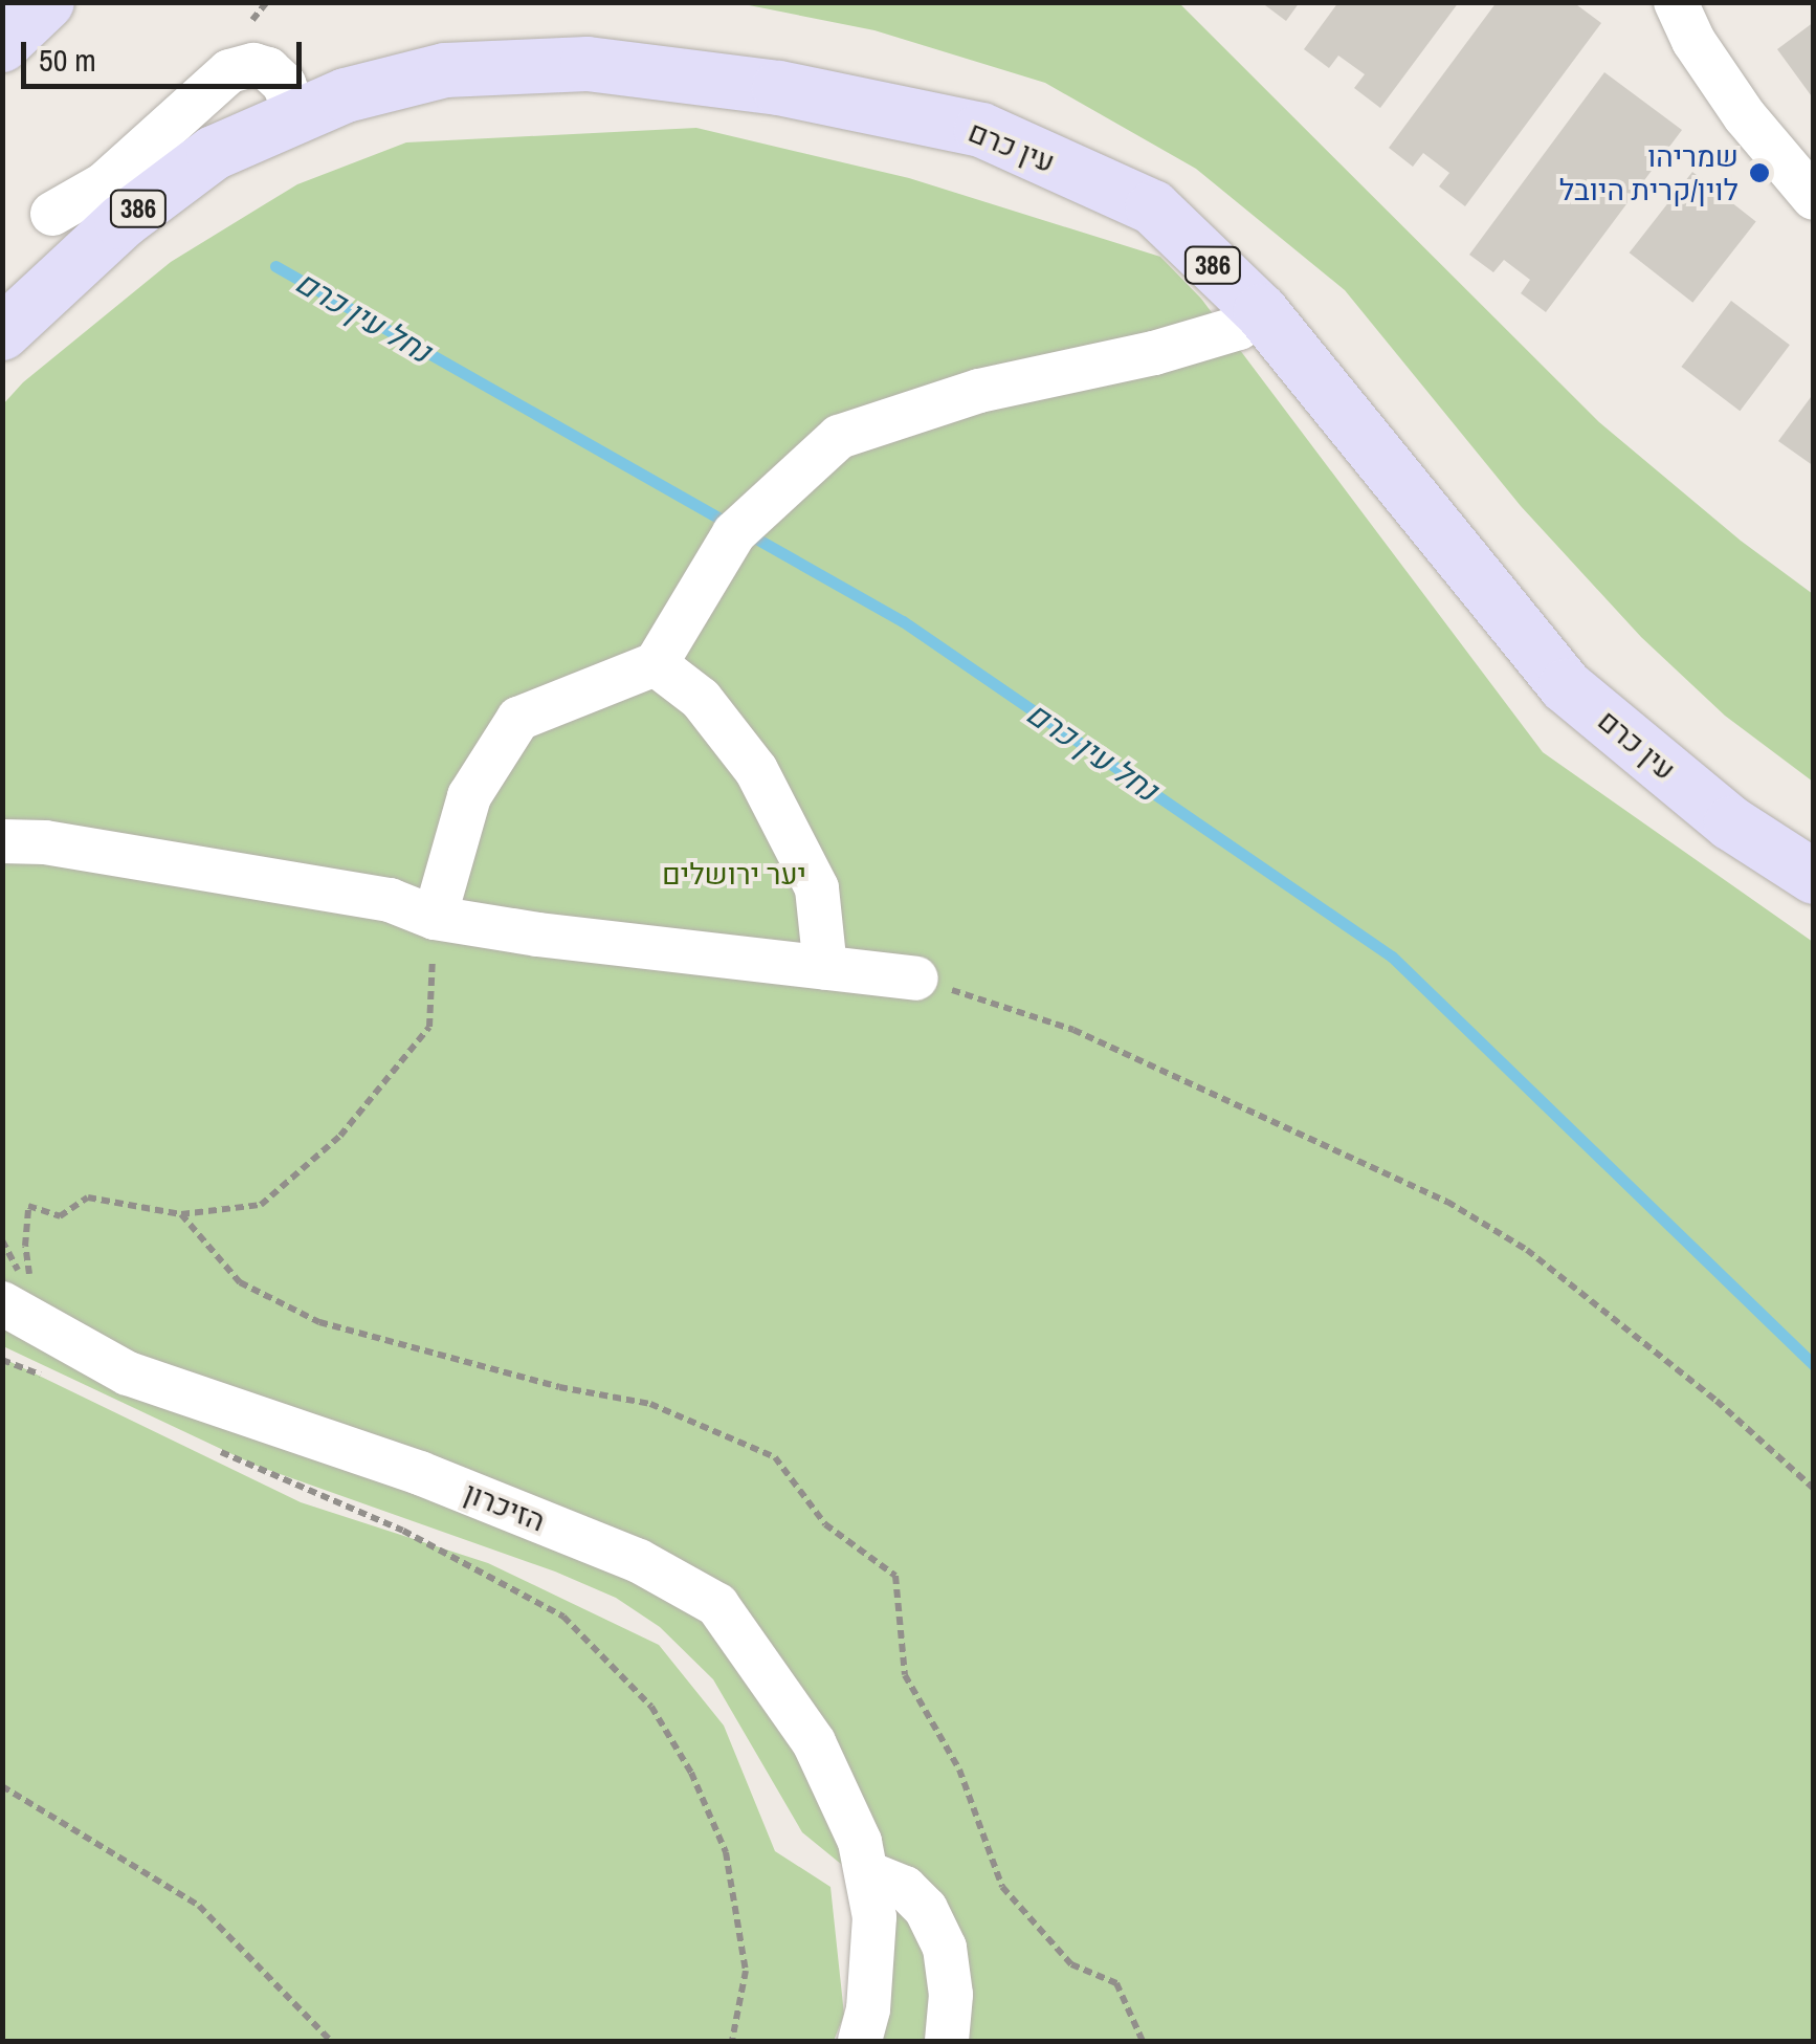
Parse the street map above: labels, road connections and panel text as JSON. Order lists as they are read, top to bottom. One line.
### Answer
{"streets":{"main road":["עין כרם","386"],"street":["הזיכרון"]},"water":["נחל עין כרם"],"parks":["יער ירושלים"],"places":["שמריהו לוין/קרית היובל"],"scale_bar":"50 m"}
